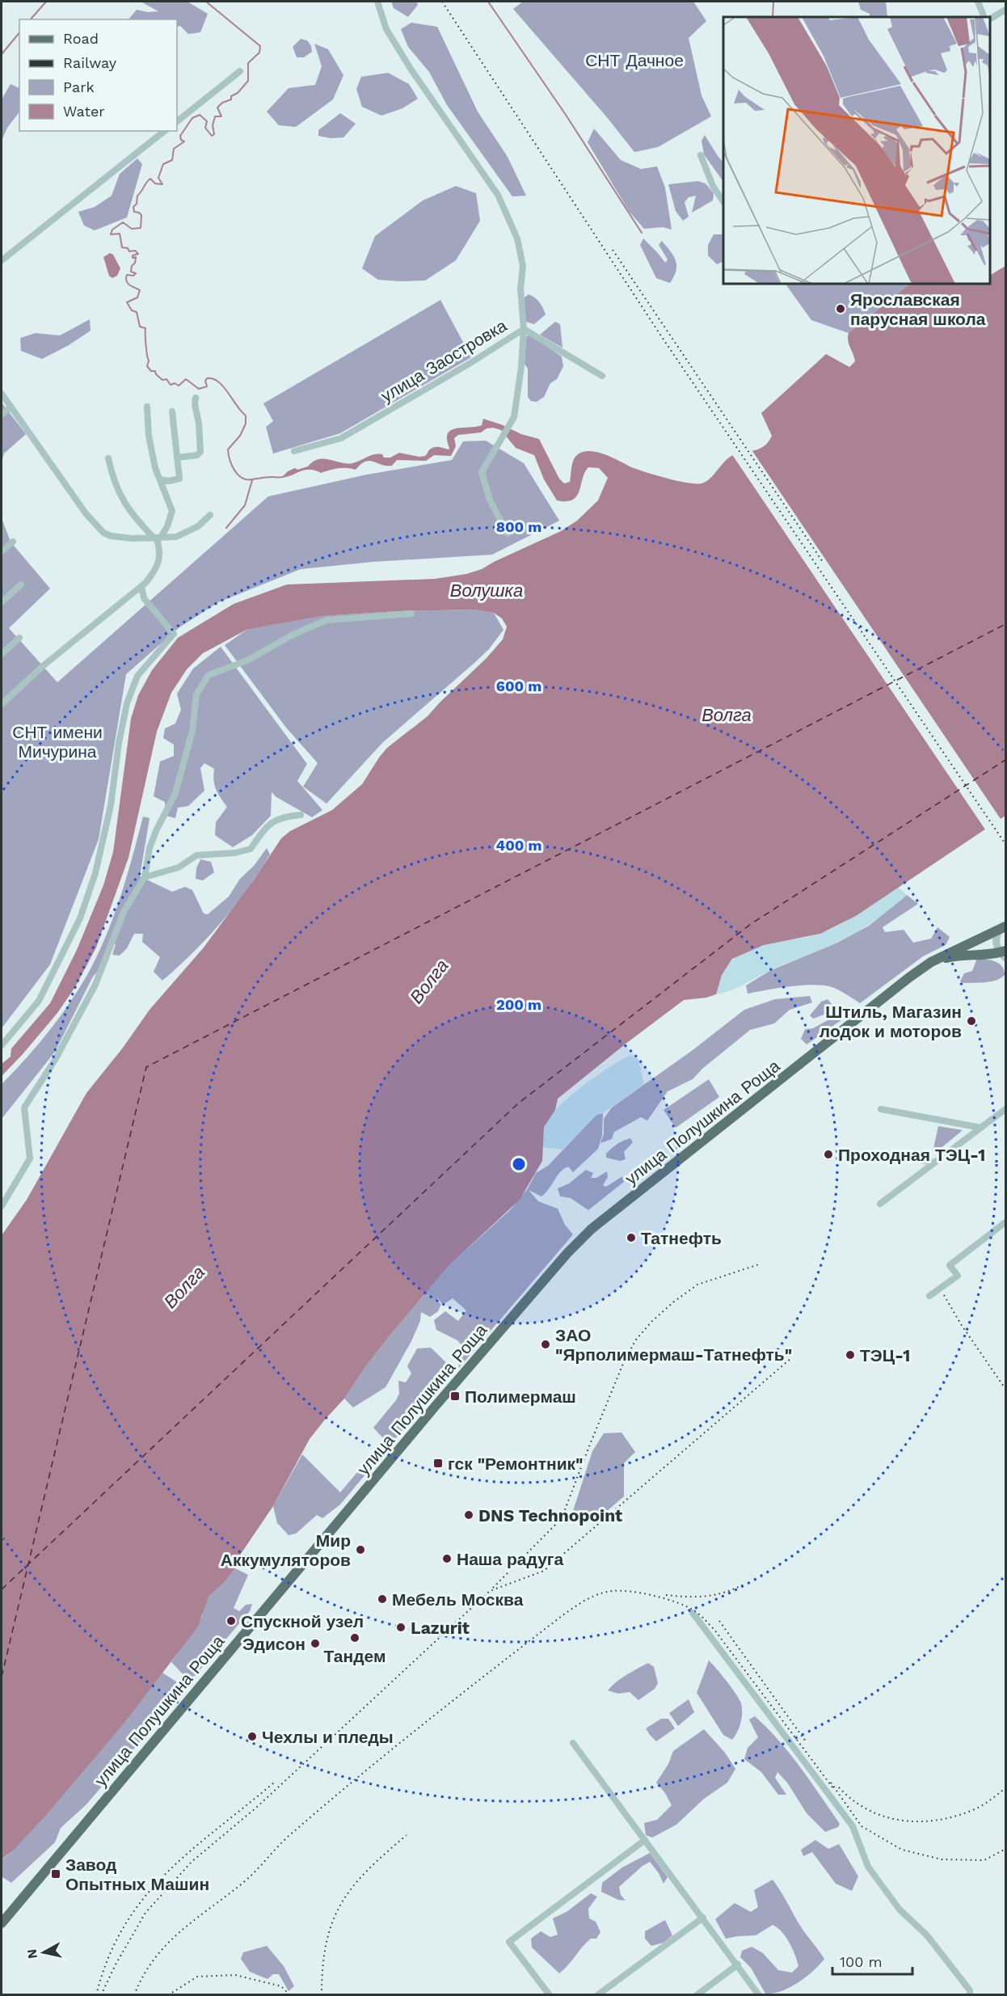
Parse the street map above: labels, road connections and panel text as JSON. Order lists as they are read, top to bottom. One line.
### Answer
{"streets":{"main road":["улица Полушкина Роща"],"street":["улица Заостровка"]},"water":["Волушка","Волга"],"parks":["СНТ Дачное","СНТ имени Мичурина"],"places":{"other":["Ярославская парусная школа","Штиль, Магазин лодок и моторов","Проходная ТЭЦ-1","Татнефть","ЗАО \"Ярполимермаш-Татнефть\"","ТЭЦ-1","DNS Technopoint","Мир Аккумуляторов","Наша радуга","Мебель Москва","Спускной узел","Lazurit","Тандем","Эдисон","Чехлы и пледы"],"transit":["Полимермаш","гск \"Ремонтник\"","Завод Опытных Машин"]},"legend":["Road","Railway","Park","Water"],"scale_bar":"100 m","north":"left","rings":["800 m","600 m","400 m","200 m"]}
